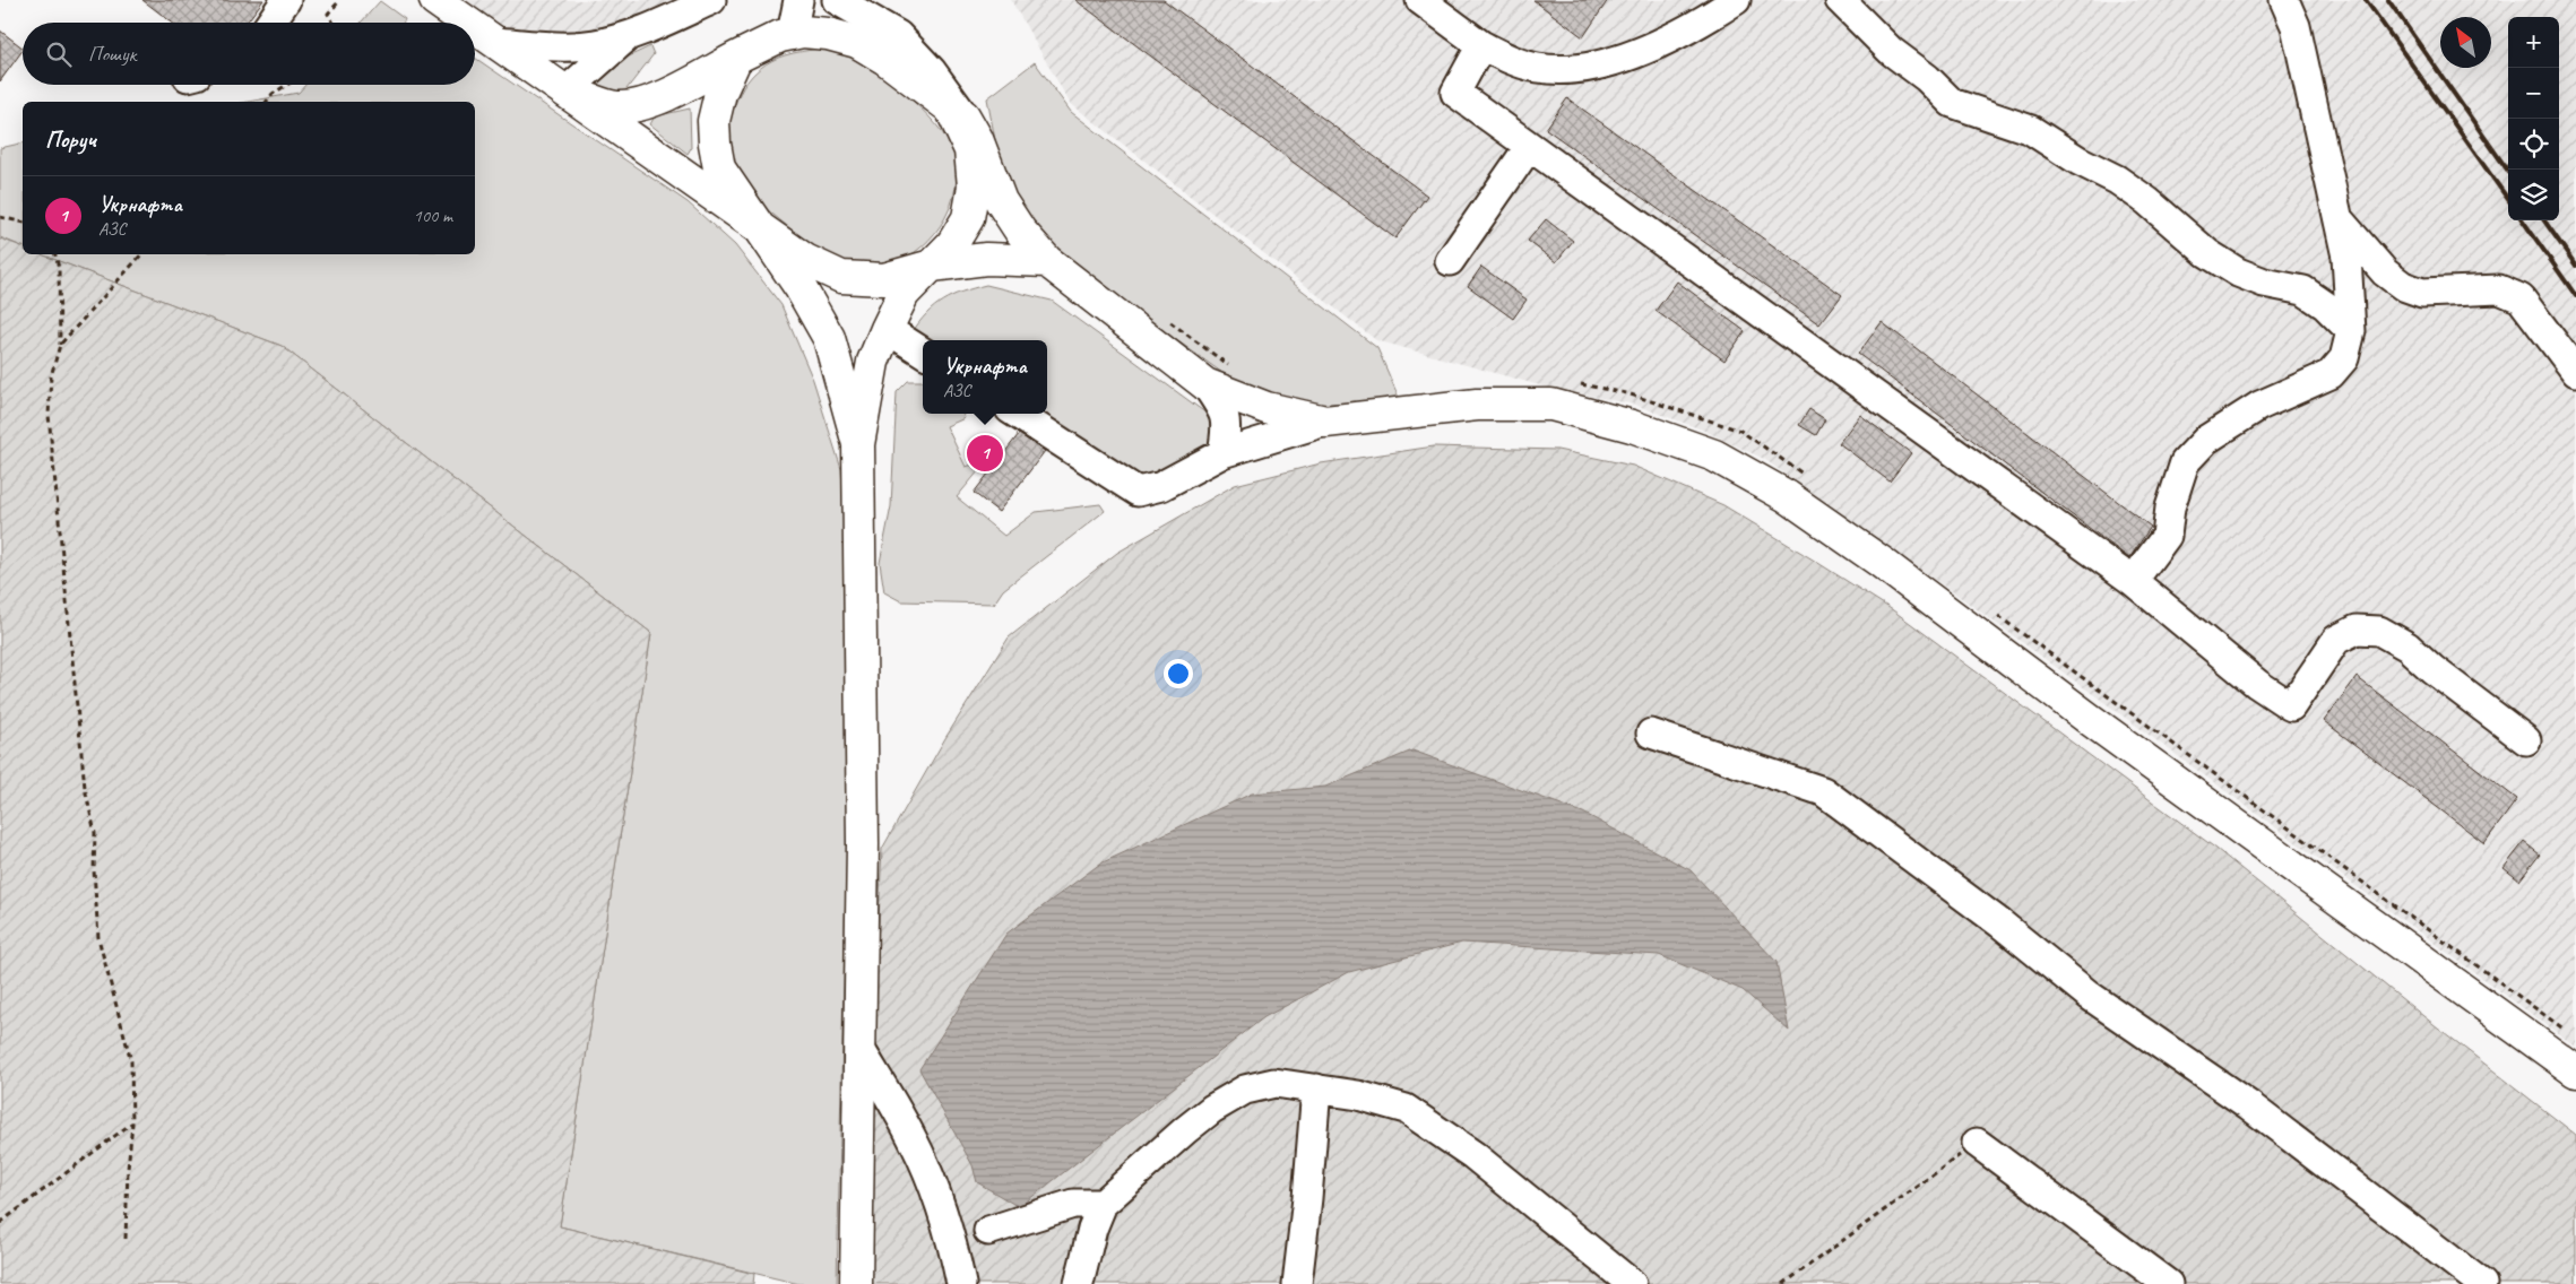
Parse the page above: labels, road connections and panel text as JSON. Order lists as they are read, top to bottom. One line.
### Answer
{"north":"top left","page":{"map_buttons":["+","−"],"search":"Пошук","heading":"Поруч","list":[{"mark":"1","name":"Укрнафта","note":"АЗС","value":"100 m"}],"popup":["Укрнафта","АЗС"],"pins":"1"}}
